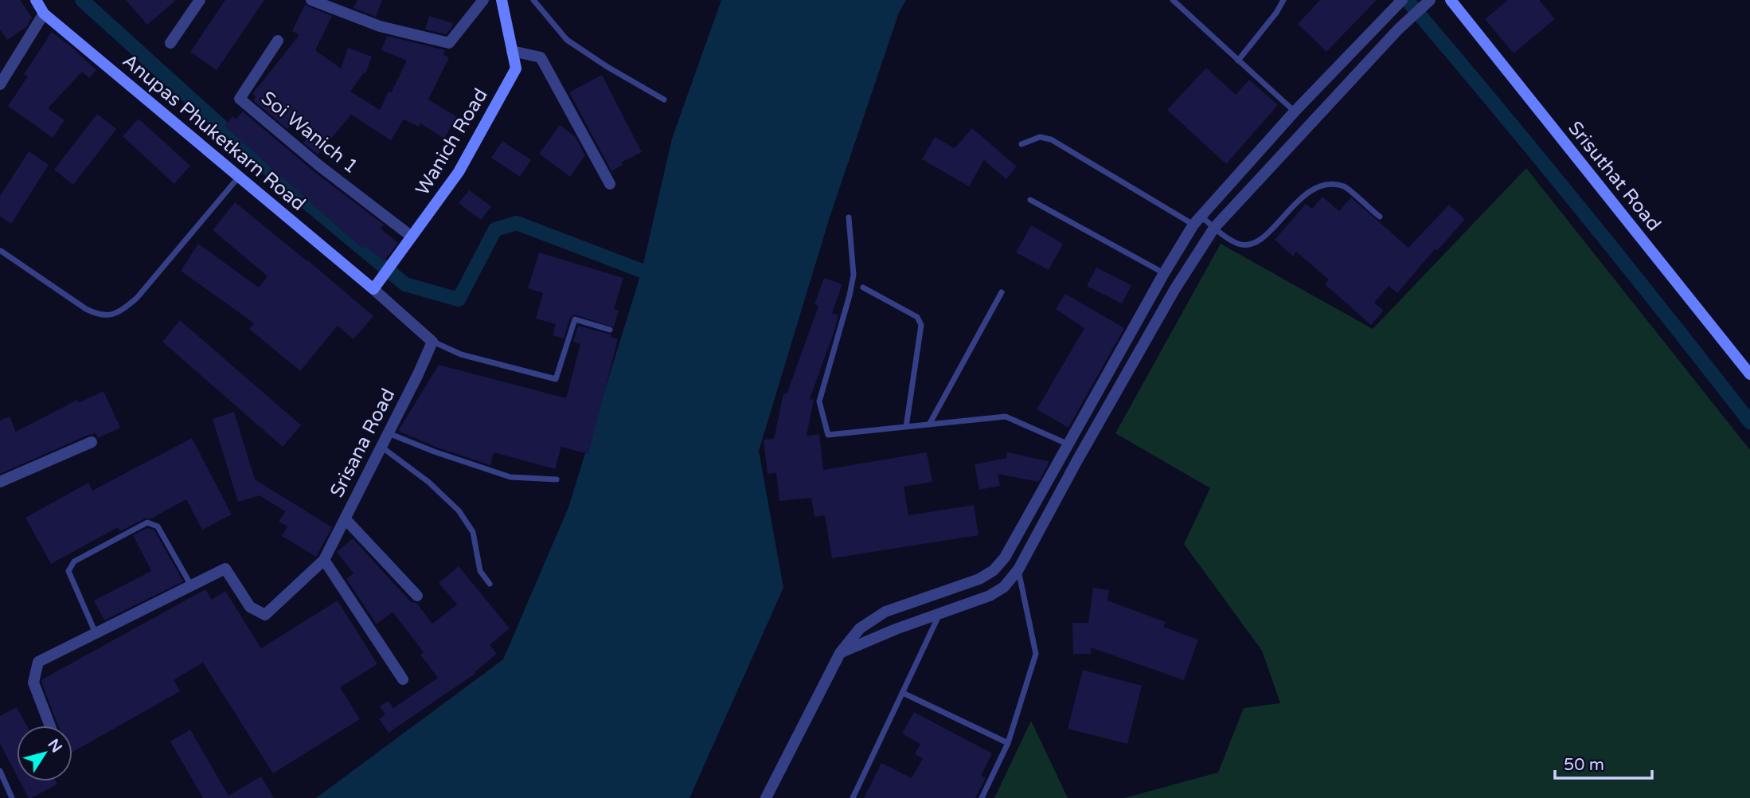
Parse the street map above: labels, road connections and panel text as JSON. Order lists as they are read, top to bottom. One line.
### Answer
{"streets":{"street":["Anupas Phuketkarn Road","Soi Wanich 1","Wanich Road","Srisuthat Road","Srisana Road"]},"crossings":[["Anupas Phuketkarn Road","Wanich Road"],["Soi Wanich 1","Wanich Road"]],"scale_bar":"50 m","north":"top right"}
